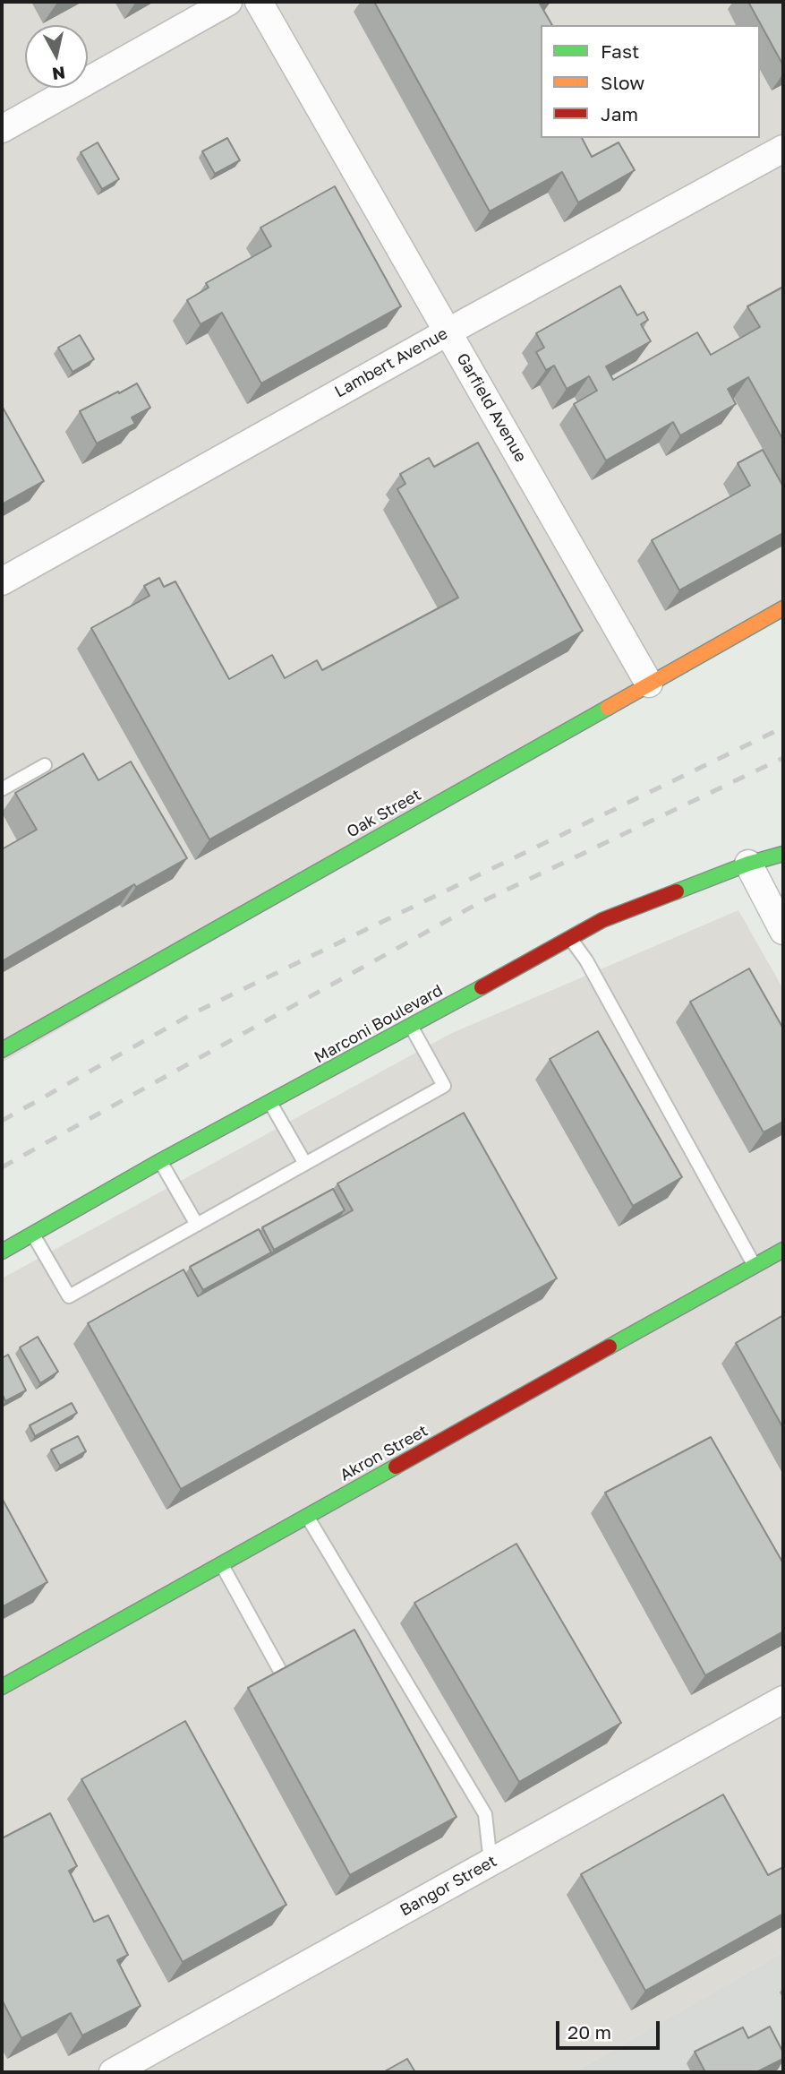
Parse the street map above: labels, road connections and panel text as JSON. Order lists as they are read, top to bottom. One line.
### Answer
{"streets":{"street":["Lambert Avenue","Garfield Avenue","Oak Street","Marconi Boulevard","Akron Street","Bangor Street"]},"crossings":[["Lambert Avenue","Garfield Avenue"],["Garfield Avenue","Oak Street"]],"legend":["Fast","Slow","Jam"],"scale_bar":"20 m","north":"bottom"}
